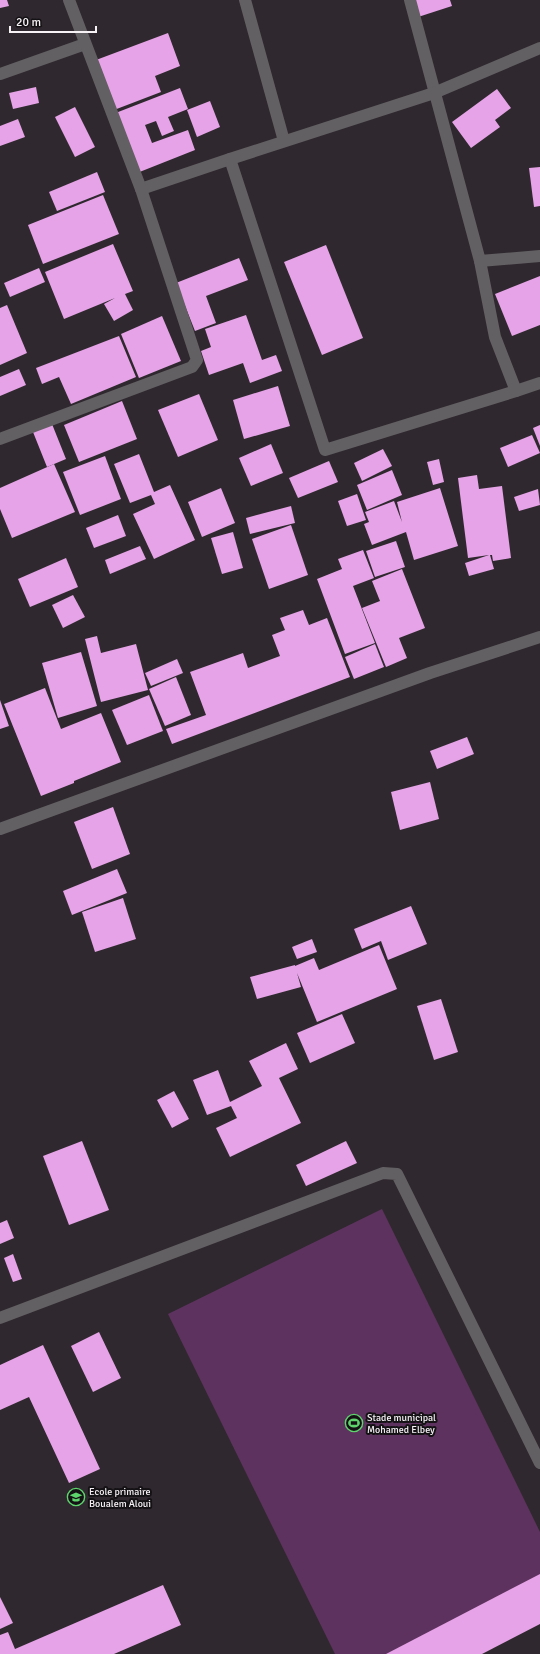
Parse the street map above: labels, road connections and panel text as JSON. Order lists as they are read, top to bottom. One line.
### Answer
{"places":{"sports":["Stade municipal Mohamed Elbey"],"school or university":["Ecole primaire Boualem Aloui"]},"scale_bar":"20 m"}
